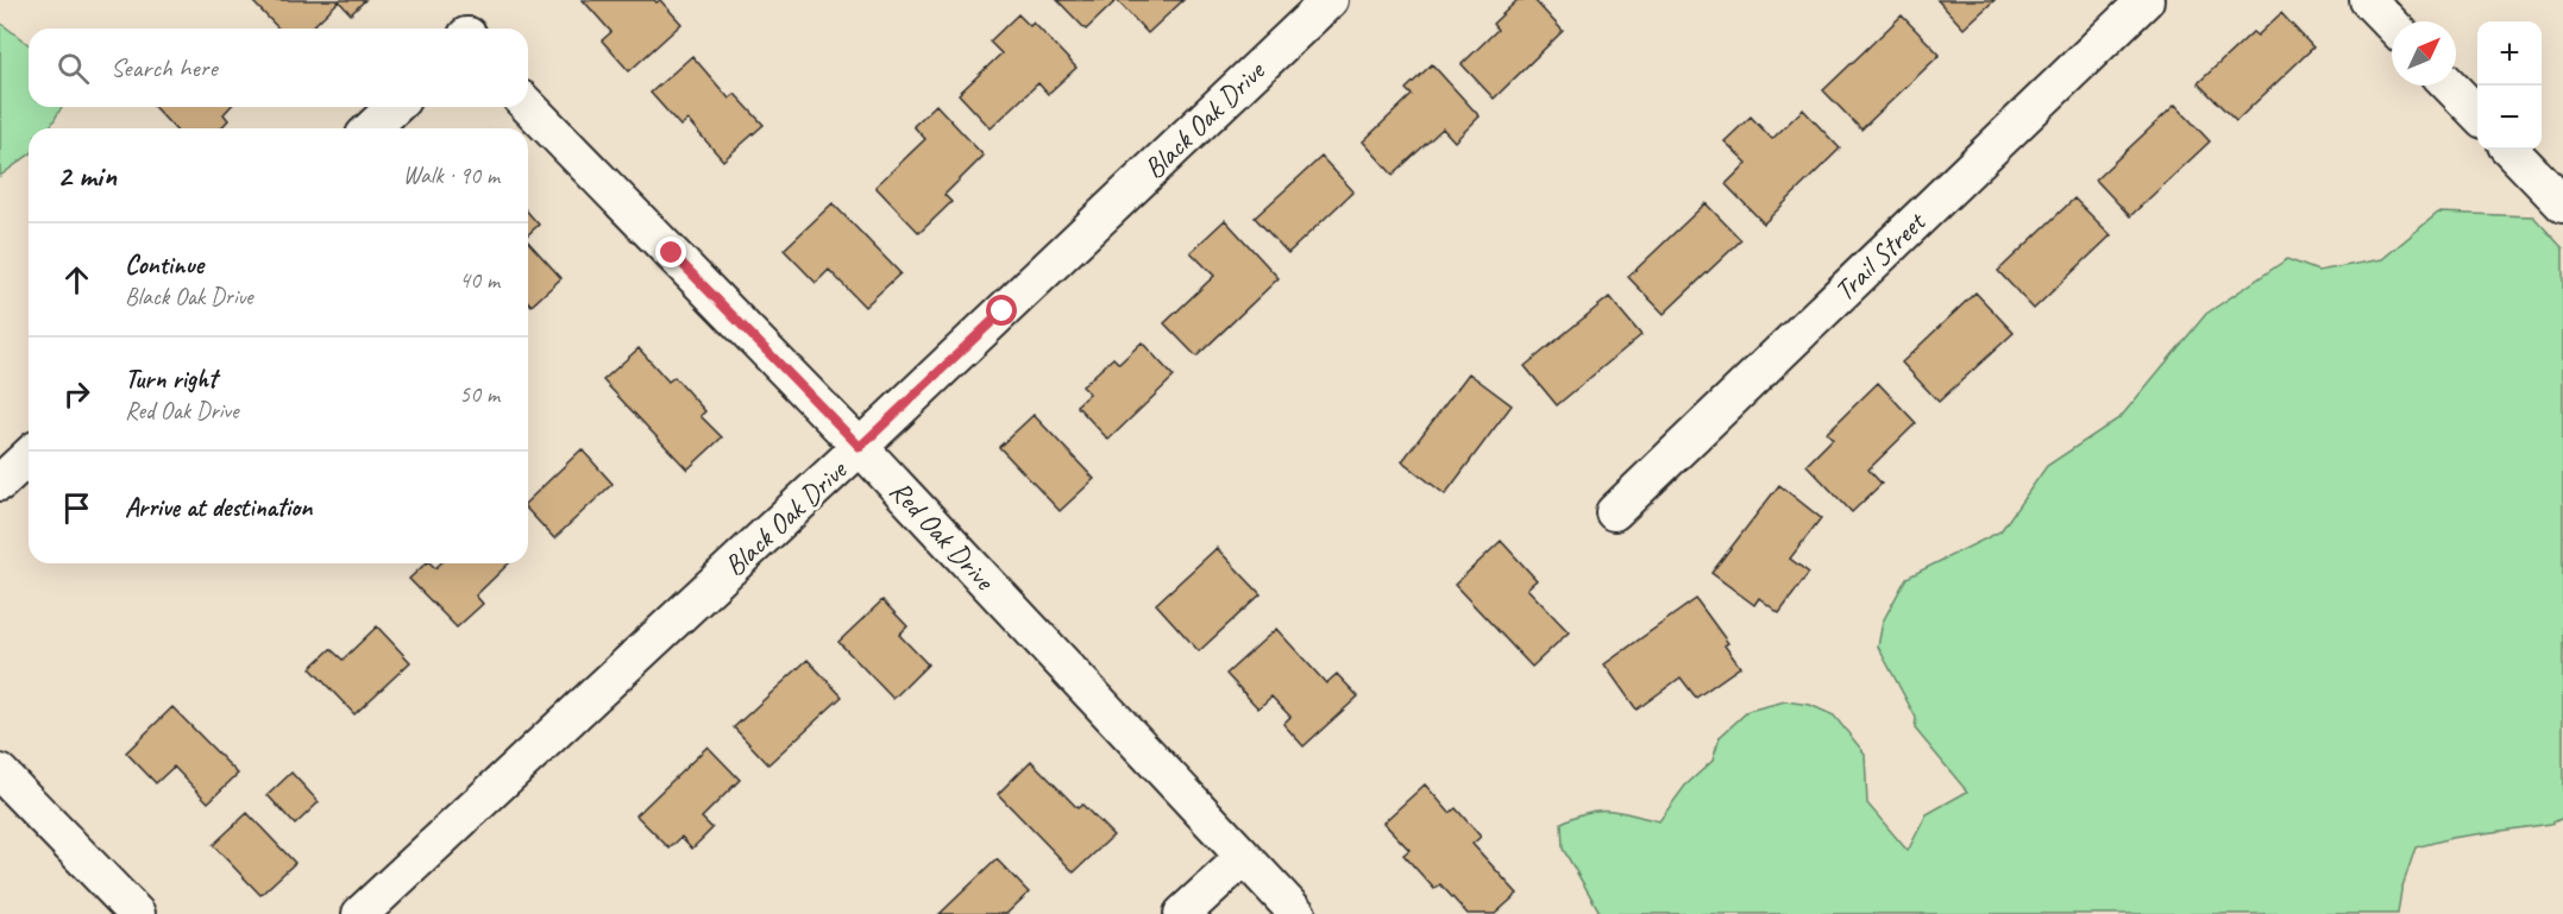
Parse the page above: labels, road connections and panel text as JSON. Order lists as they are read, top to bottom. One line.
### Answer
{"streets":{"street":["Black Oak Drive","Trail Street","Red Oak Drive"]},"crossings":[["Black Oak Drive","Red Oak Drive"]],"north":"top right","page":{"map_buttons":["+","−"],"search":"Search here","heading":["2 min","Walk · 90 m"],"list":[["Continue","Black Oak Drive","40 m"],["Turn right","Red Oak Drive","50 m"],"Arrive at destination"]}}
